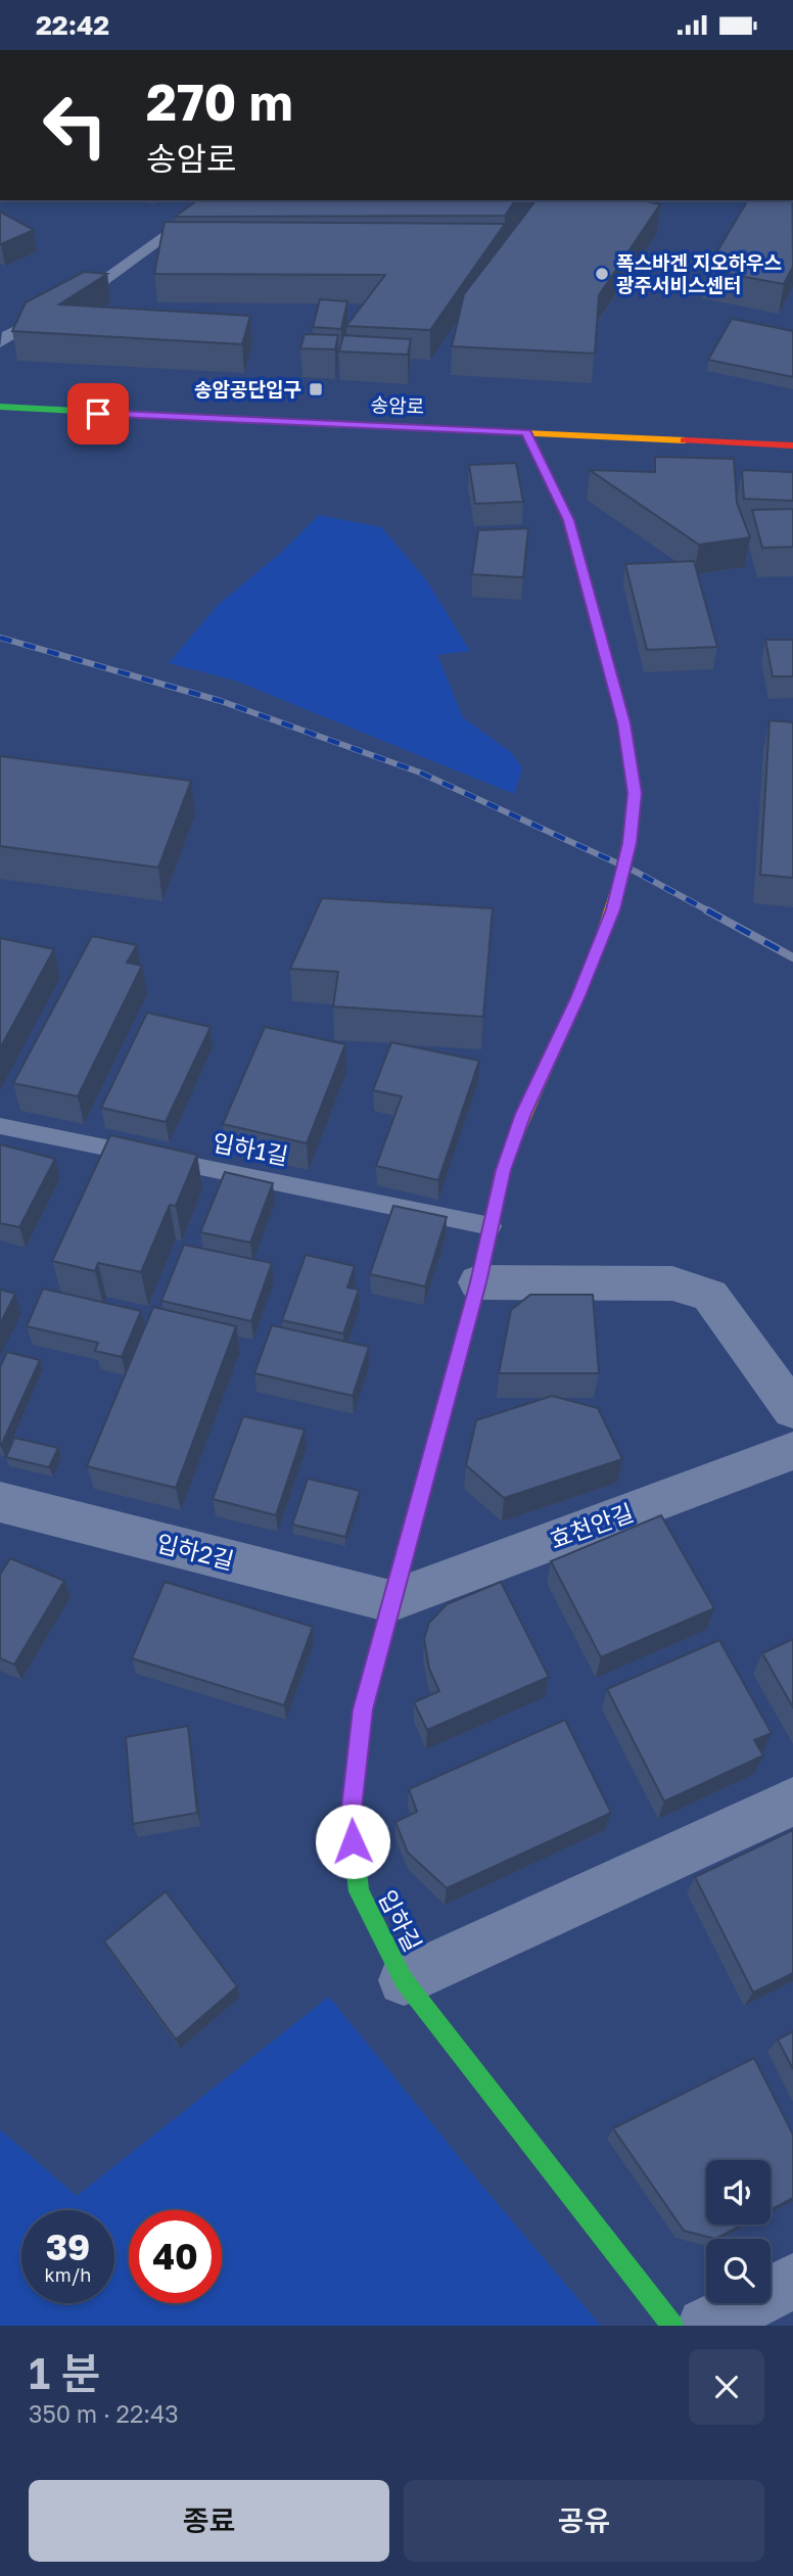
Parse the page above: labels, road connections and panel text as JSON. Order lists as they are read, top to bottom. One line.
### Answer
{"streets":{"street":["송암로","효천안길","입하2길","입하길"],"lane":["입하1길"]},"crossings":[["송암로","입하길"],["입하1길","입하길"],["효천안길","입하2길"],["효천안길","입하길"],["입하2길","입하길"]],"places":{"other":["폭스바겐 지오하우스 광주서비스센터"],"transit":["송암공단입구"]},"page":{"status":"22:42","turn":["270 m","송암로"],"speed":"39 km/h","limit":"40","heading":["1 분","350 m · 22:43"],"buttons":["종료","공유"]}}
